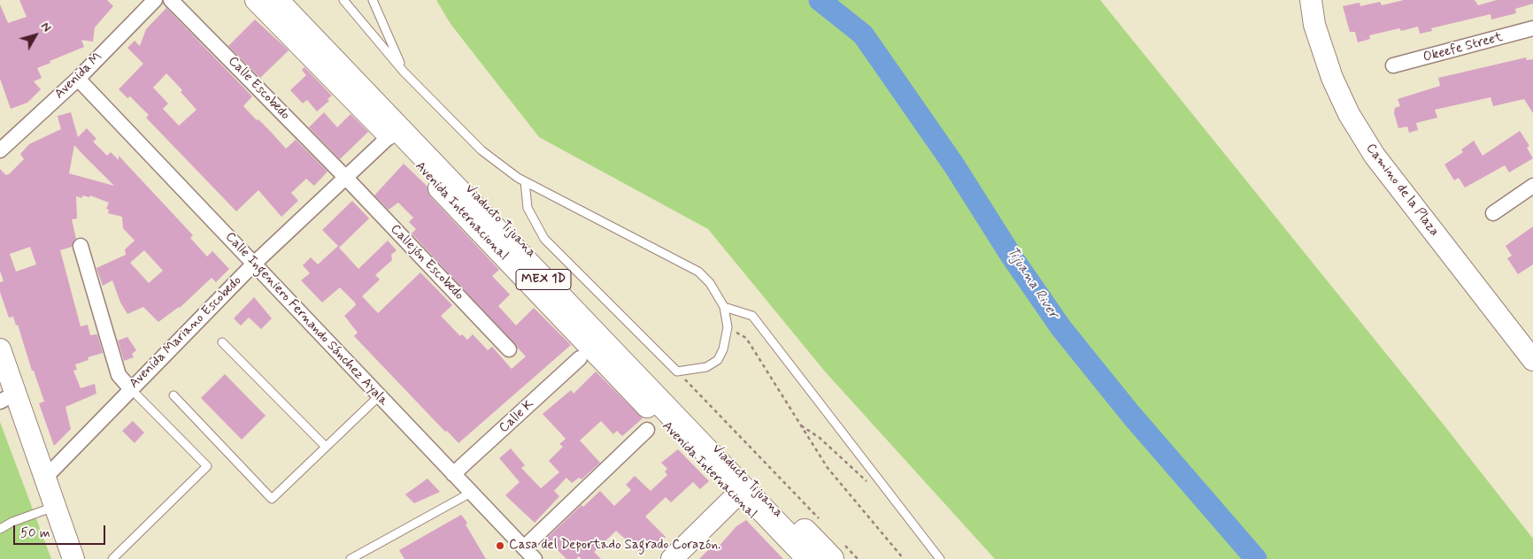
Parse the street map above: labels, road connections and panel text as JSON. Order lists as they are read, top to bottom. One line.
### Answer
{"streets":{"highway":["Avenida Internacional","Viaducto Tijuana","MEX 1D"],"main road":["Camino de la Plaza"],"street":["Okeefe Street","Avenida M","Calle Escobedo","Callejón Escobedo","Calle Ingeniero Fernando Sánchez Ayala","Avenida Mariano Escobedo","Calle K"]},"crossings":[["Avenida M","Calle Ingeniero Fernando Sánchez Ayala"],["Calle Escobedo","Callejón Escobedo"],["Calle Escobedo","Avenida Mariano Escobedo"],["Avenida Internacional","Avenida Mariano Escobedo"],["Callejón Escobedo","Avenida Mariano Escobedo"],["Calle Ingeniero Fernando Sánchez Ayala","Avenida Mariano Escobedo"],["Calle Ingeniero Fernando Sánchez Ayala","Calle K"]],"water":["Tijuana River"],"places":["Casa del Deportado Sagrado Corazón."],"scale_bar":"50 m","north":"top right"}
